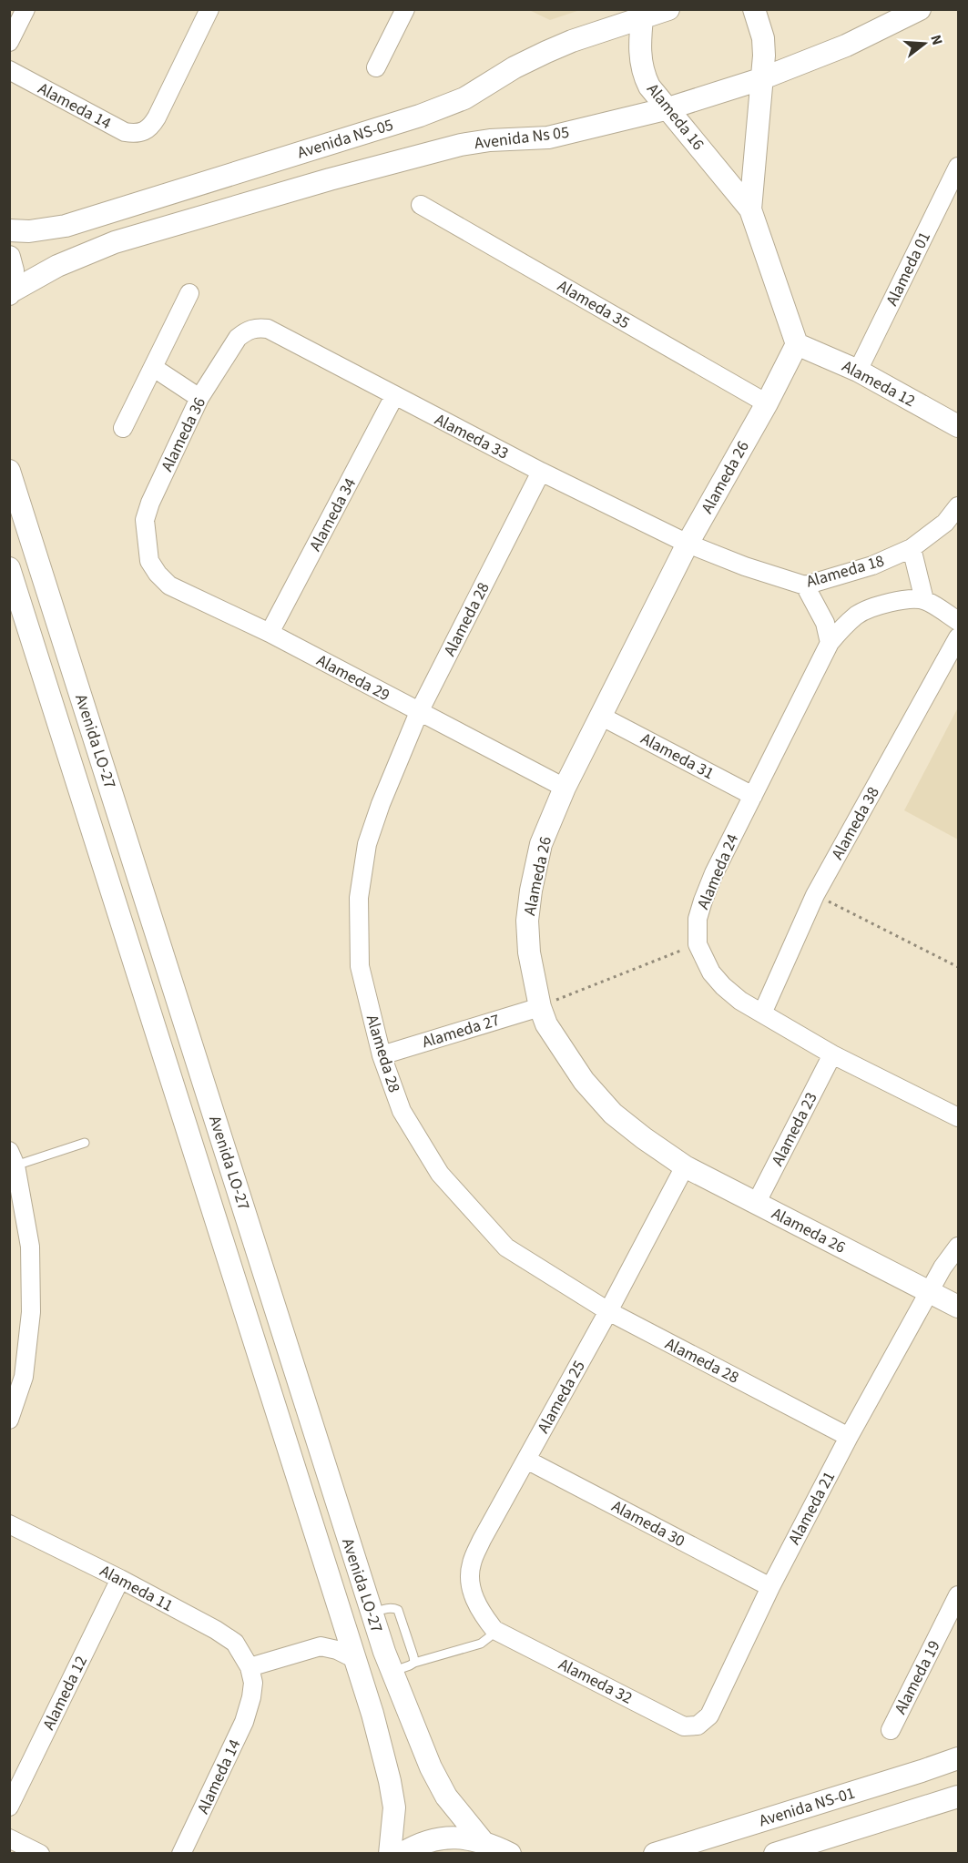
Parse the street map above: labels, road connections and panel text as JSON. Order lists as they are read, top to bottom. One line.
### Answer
{"streets":{"street":["Alameda 14","Alameda 16","Avenida Ns 05","Avenida NS-05","Alameda 01","Alameda 35","Alameda 12","Alameda 36","Alameda 33","Alameda 26","Alameda 34","Alameda 18","Alameda 28","Alameda 29","Avenida LO-27","Alameda 31","Alameda 38","Alameda 24","Alameda 27","Alameda 23","Alameda 25","Alameda 21","Alameda 30","Alameda 11","Alameda 19","Alameda 32","Avenida NS-01"]},"crossings":[["Alameda 14","Alameda 11"],["Alameda 16","Avenida Ns 05"],["Alameda 16","Avenida NS-05"],["Alameda 16","Alameda 12"],["Alameda 16","Alameda 26"],["Alameda 01","Alameda 12"],["Alameda 35","Alameda 26"],["Alameda 12","Alameda 26"],["Alameda 12","Alameda 11"],["Alameda 36","Alameda 33"],["Alameda 36","Alameda 29"],["Alameda 33","Alameda 26"],["Alameda 33","Alameda 34"],["Alameda 33","Alameda 18"],["Alameda 33","Alameda 28"],["Alameda 26","Alameda 18"],["Alameda 26","Alameda 29"],["Alameda 26","Alameda 31"],["Alameda 26","Alameda 27"],["Alameda 26","Alameda 23"],["Alameda 26","Alameda 25"],["Alameda 26","Alameda 21"],["Alameda 34","Alameda 29"],["Alameda 28","Alameda 29"],["Alameda 28","Alameda 27"],["Alameda 28","Alameda 25"],["Alameda 28","Alameda 21"],["Alameda 31","Alameda 24"],["Alameda 38","Alameda 24"],["Alameda 24","Alameda 23"],["Alameda 25","Alameda 30"],["Alameda 25","Alameda 32"],["Alameda 21","Alameda 30"],["Alameda 21","Alameda 32"]],"north":"right"}
